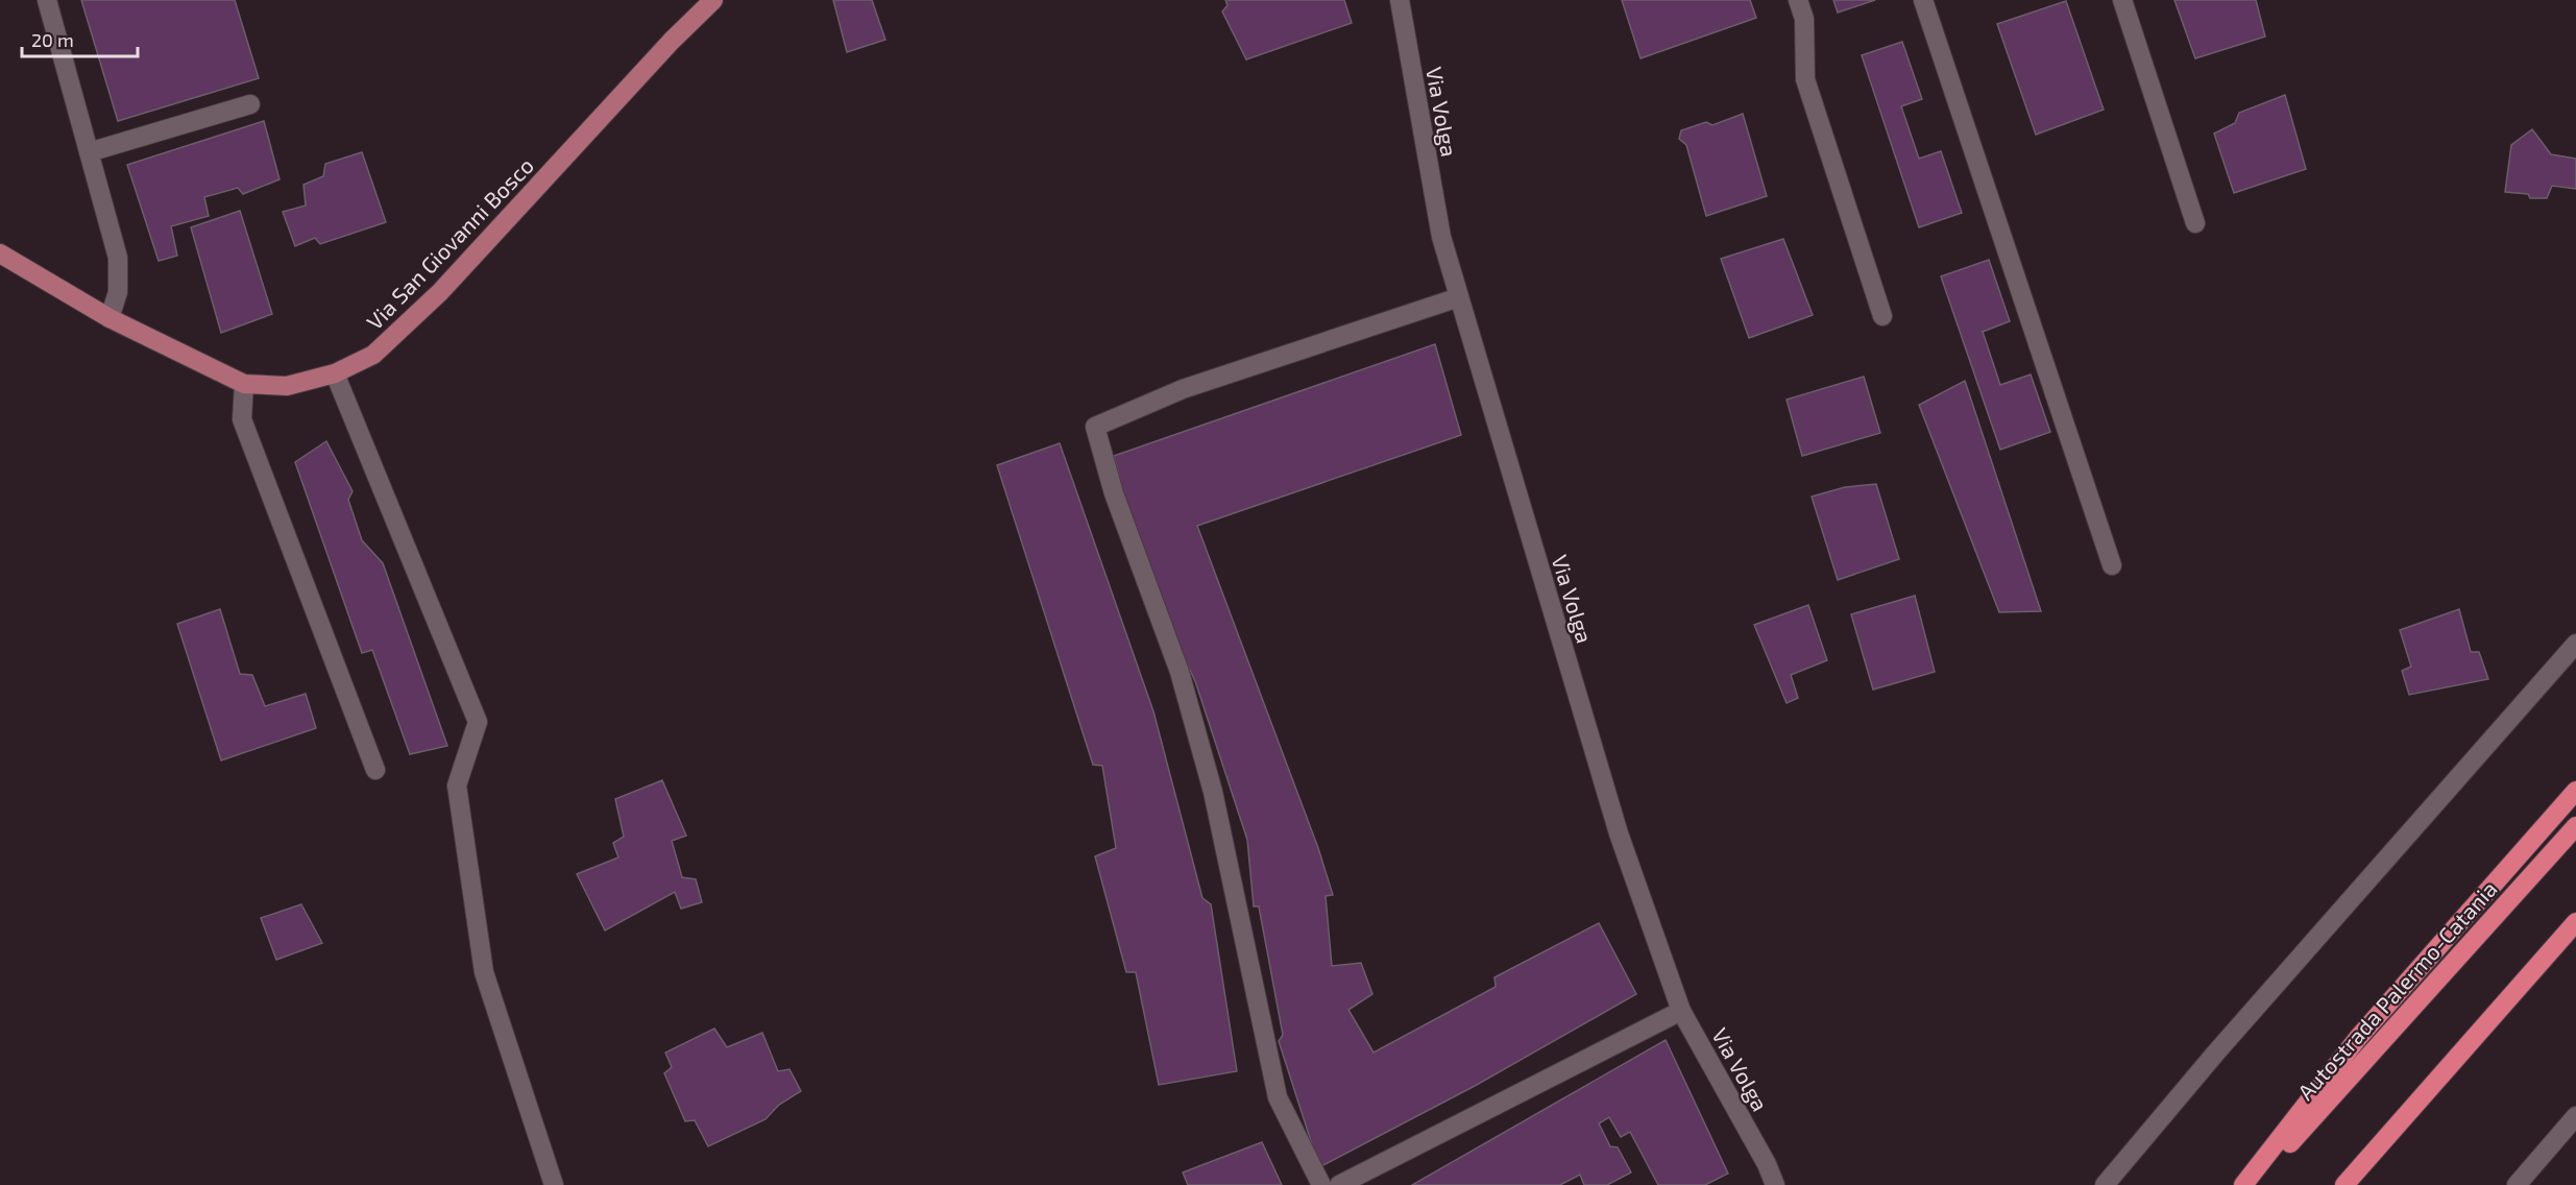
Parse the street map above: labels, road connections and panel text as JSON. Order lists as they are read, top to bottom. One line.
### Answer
{"streets":{"highway":["Autostrada Palermo-Catania"],"main road":["Via San Giovanni Bosco"],"street":["Via Volga"]},"scale_bar":"20 m"}
